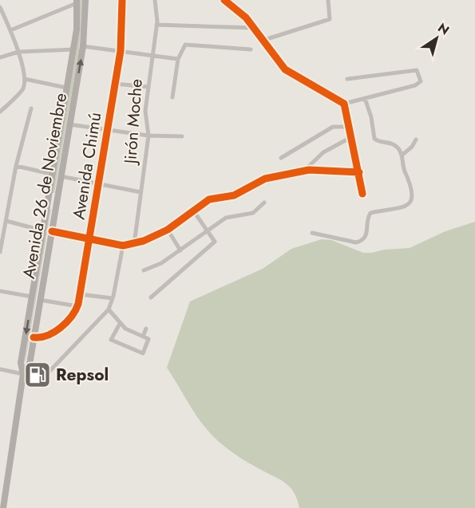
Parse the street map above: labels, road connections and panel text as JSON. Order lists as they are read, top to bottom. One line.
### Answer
{"streets":{"main road":["Avenida 26 de Noviembre"],"street":["Jirón Moche","Avenida Chimú"]},"crossings":[["Avenida Chimú","Avenida 26 de Noviembre"]],"places":{"fuel station":["Repsol"]},"north":"top right"}
